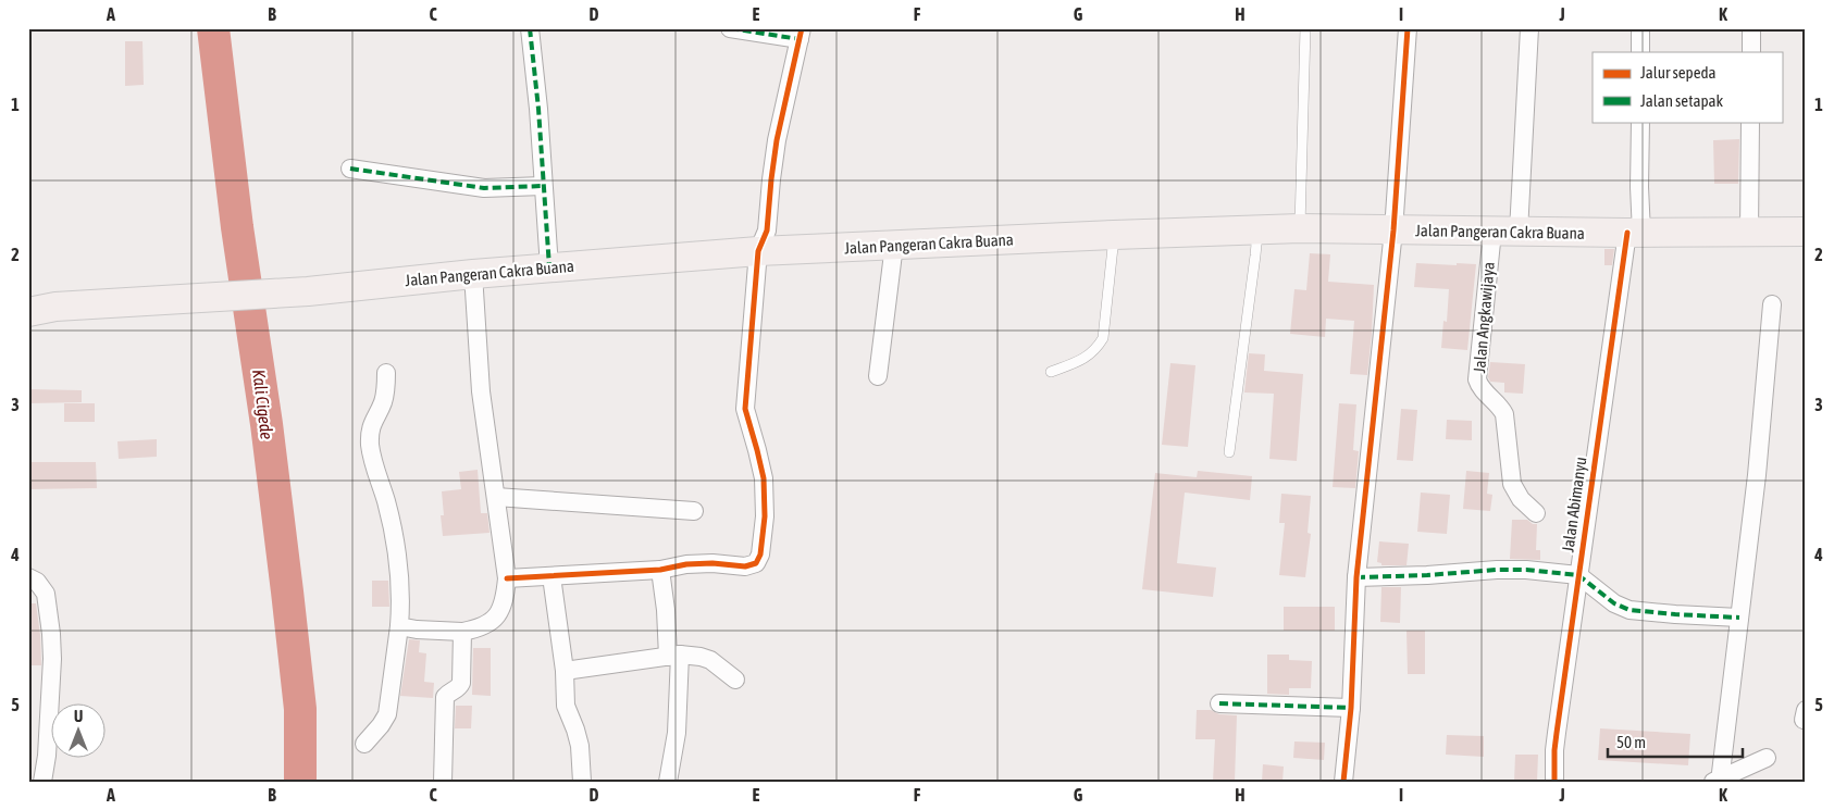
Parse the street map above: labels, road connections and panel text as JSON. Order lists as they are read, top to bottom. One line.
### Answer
{"streets":{"main road":["Jalan Pangeran Cakra Buana"],"street":["Jalan Angkawijaya","Jalan Abimanyu"]},"crossings":[["Jalan Pangeran Cakra Buana","Jalan Angkawijaya"],["Jalan Pangeran Cakra Buana","Jalan Abimanyu"]],"water":["Kali Cigede"],"legend":["Jalur sepeda","Jalan setapak"],"scale_bar":"50 m","north":"top","grid":{"columns":["A","B","C","D","E","F","G","H","I","J","K"],"rows":["1","2","3","4","5"]}}
